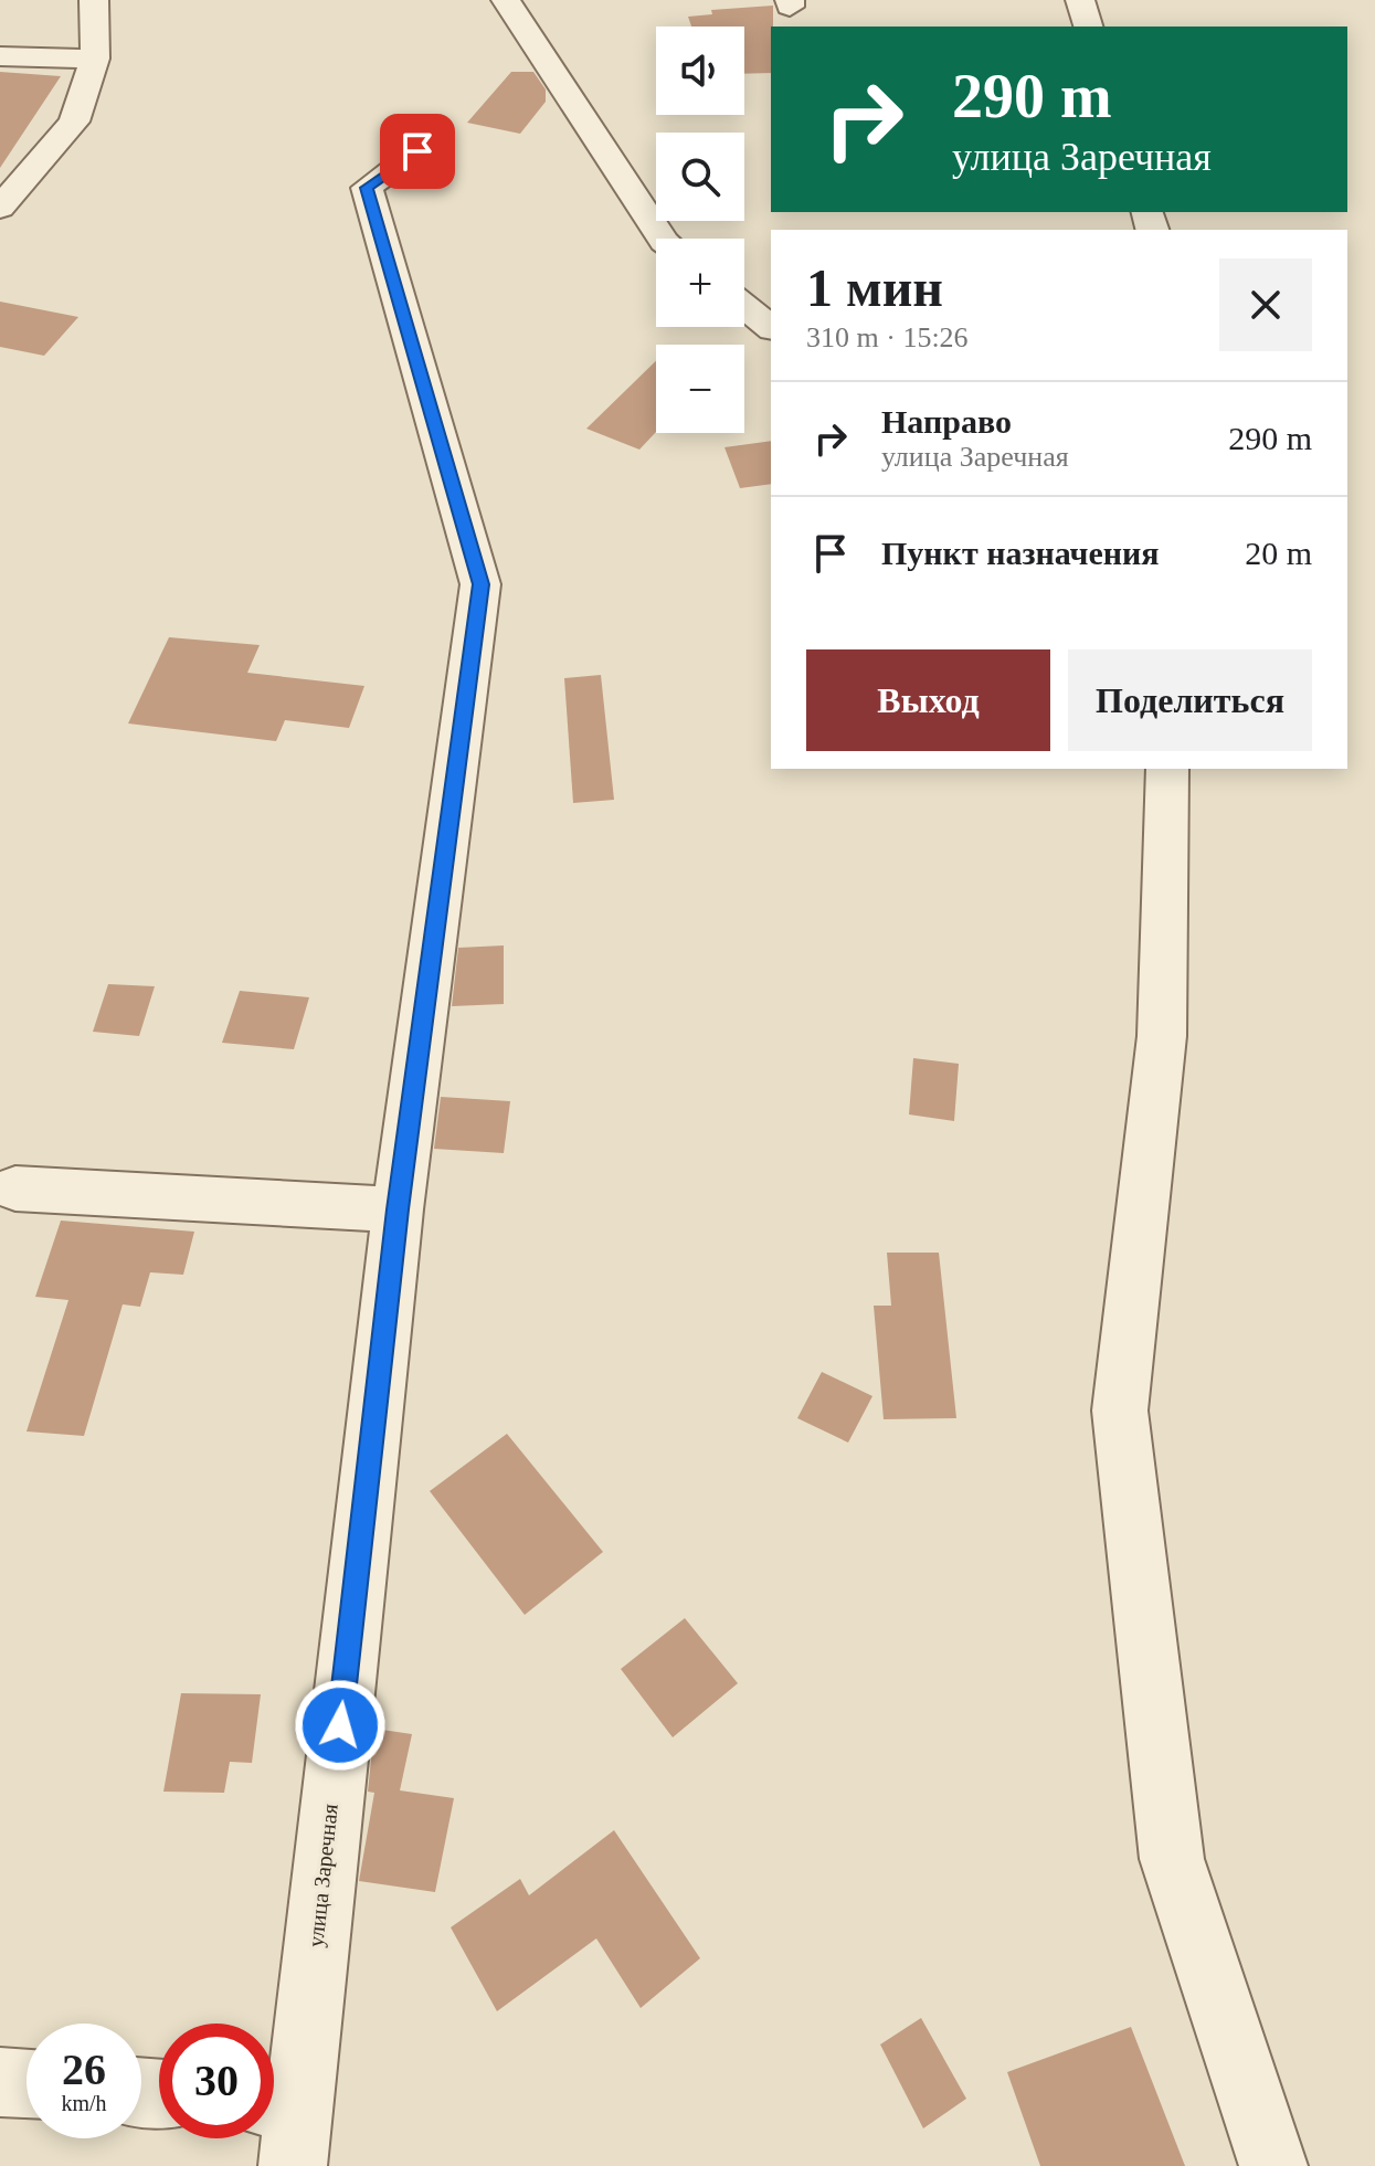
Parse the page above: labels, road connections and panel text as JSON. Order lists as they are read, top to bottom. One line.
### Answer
{"streets":{"street":["улица Заречная"]},"page":{"map_buttons":["+","−"],"turn":["290 m","улица Заречная"],"heading":["1 мин","310 m · 15:26"],"list":[{"name":"Направо","note":"улица Заречная","value":"290 m"},{"name":"Пункт назначения","value":"20 m"}],"buttons":["Выход","Поделиться"],"speed":"26 km/h","limit":"30"}}
